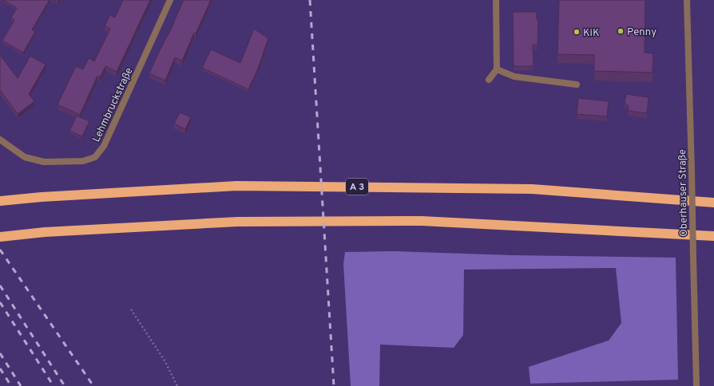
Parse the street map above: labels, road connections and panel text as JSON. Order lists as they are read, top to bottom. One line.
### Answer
{"streets":{"highway":["A 3"],"street":["Lehmbruckstraße","Oberhauser Straße"]},"places":["Penny","KiK"]}
